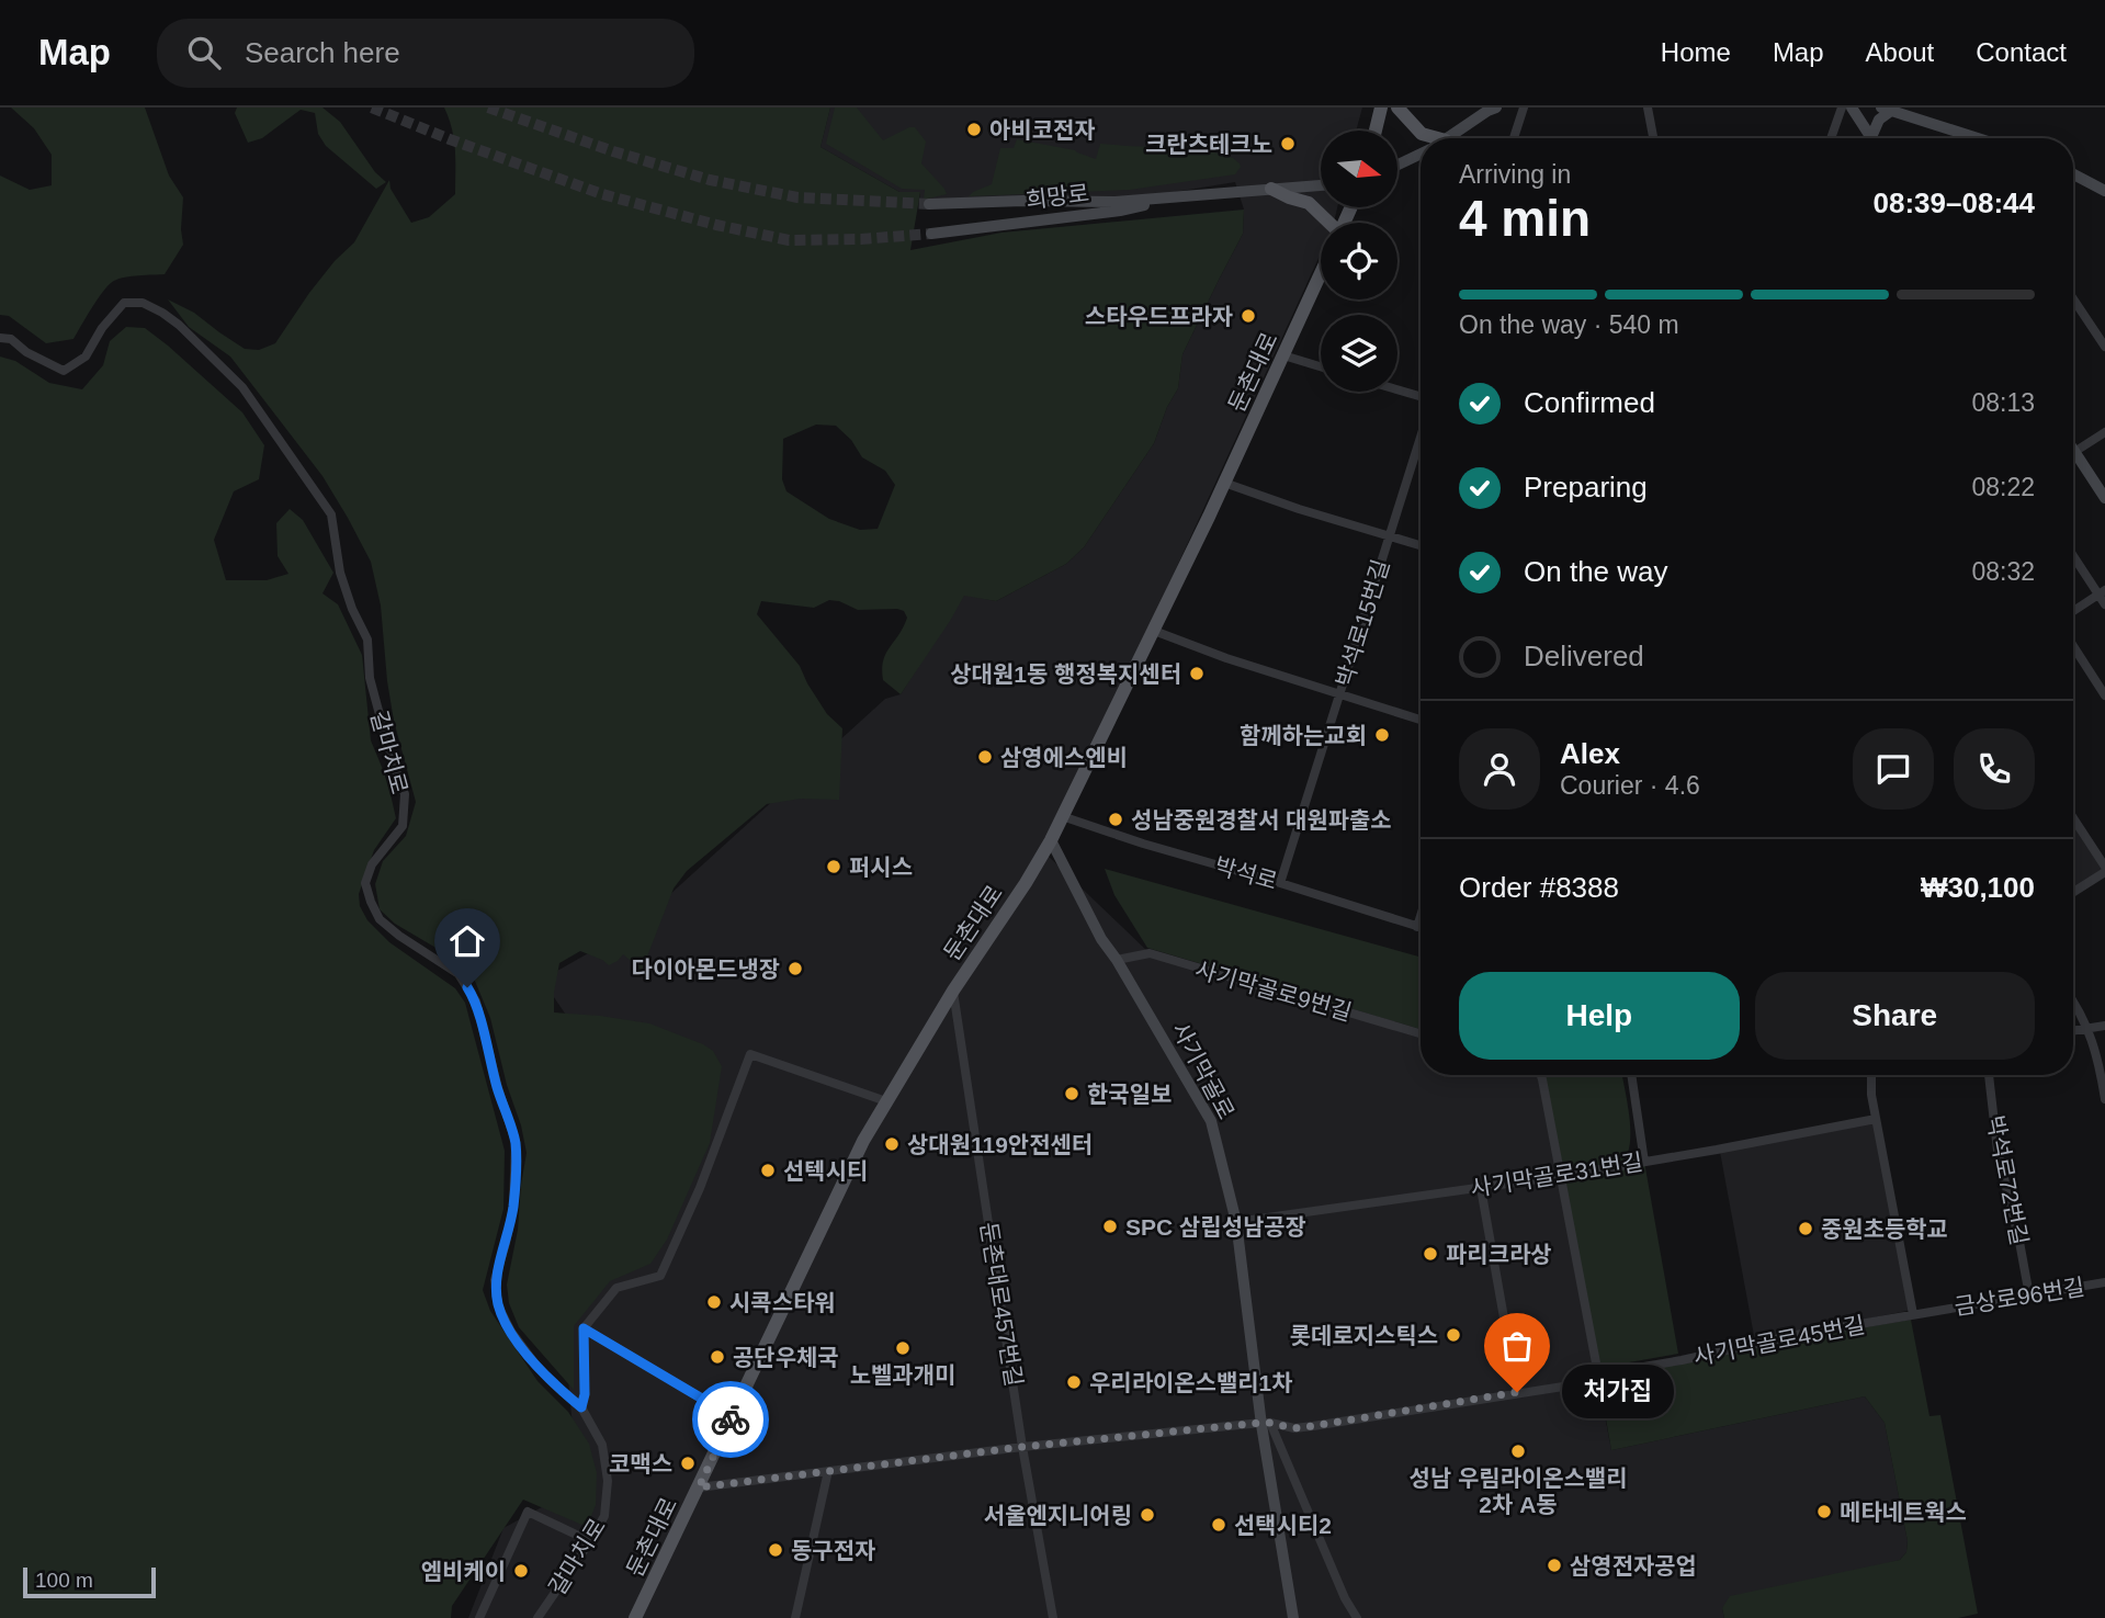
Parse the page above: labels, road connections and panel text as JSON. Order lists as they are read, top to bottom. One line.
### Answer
{"streets":{"main road":["희망로","둔촌대로","사기막골로"],"street":["박석로15번길","갈마치로","박석로","사기막골로9번길","사기막골로31번길","박석로72번길","금상로96번길","둔촌대로457번길","사기막골로45번길"]},"crossings":[["둔촌대로","박석로"],["둔촌대로","사기막골로"],["둔촌대로","둔촌대로457번길"],["둔촌대로","사기막골로45번길"],["박석로15번길","박석로"],["사기막골로9번길","사기막골로"],["사기막골로","사기막골로31번길"],["사기막골로","사기막골로45번길"],["박석로72번길","금상로96번길"],["금상로96번길","사기막골로45번길"],["둔촌대로457번길","사기막골로45번길"]],"places":["아비코전자","크란츠테크노","스타우드프라자","상대원1동 행정복지센터","함께하는교회","삼영에스엔비","성남중원경찰서 대원파출소","퍼시스","다이아몬드냉장","한국일보","상대원119안전센터","선텍시티","SPC 삼립성남공장","중원초등학교","파리크라상","시콕스타워","롯데로지스틱스","노벨과개미","공단우체국","우리라이온스밸리1차","처가집","성남 우림라이온스밸리 2차 A동","코맥스","메타네트웍스","서울엔지니어링","선택시티2","동구전자","삼영전자공업","엠비케이"],"scale_bar":"100 m","north":"right","page":{"header":"Map","search":"Search here","nav":["Home","Map","About","Contact"],"heading":["4 min","Arriving in","08:39–08:44"],"panel":["Alex","Courier · 4.6","Order #8388","₩30,100"],"bar":"On the way · 540 m","list":[["Confirmed","08:13"],["Preparing","08:22"],["On the way","08:32"],"Delivered"],"buttons":["Help","Share"],"bubble":"처가집","scale":"100 m"}}
